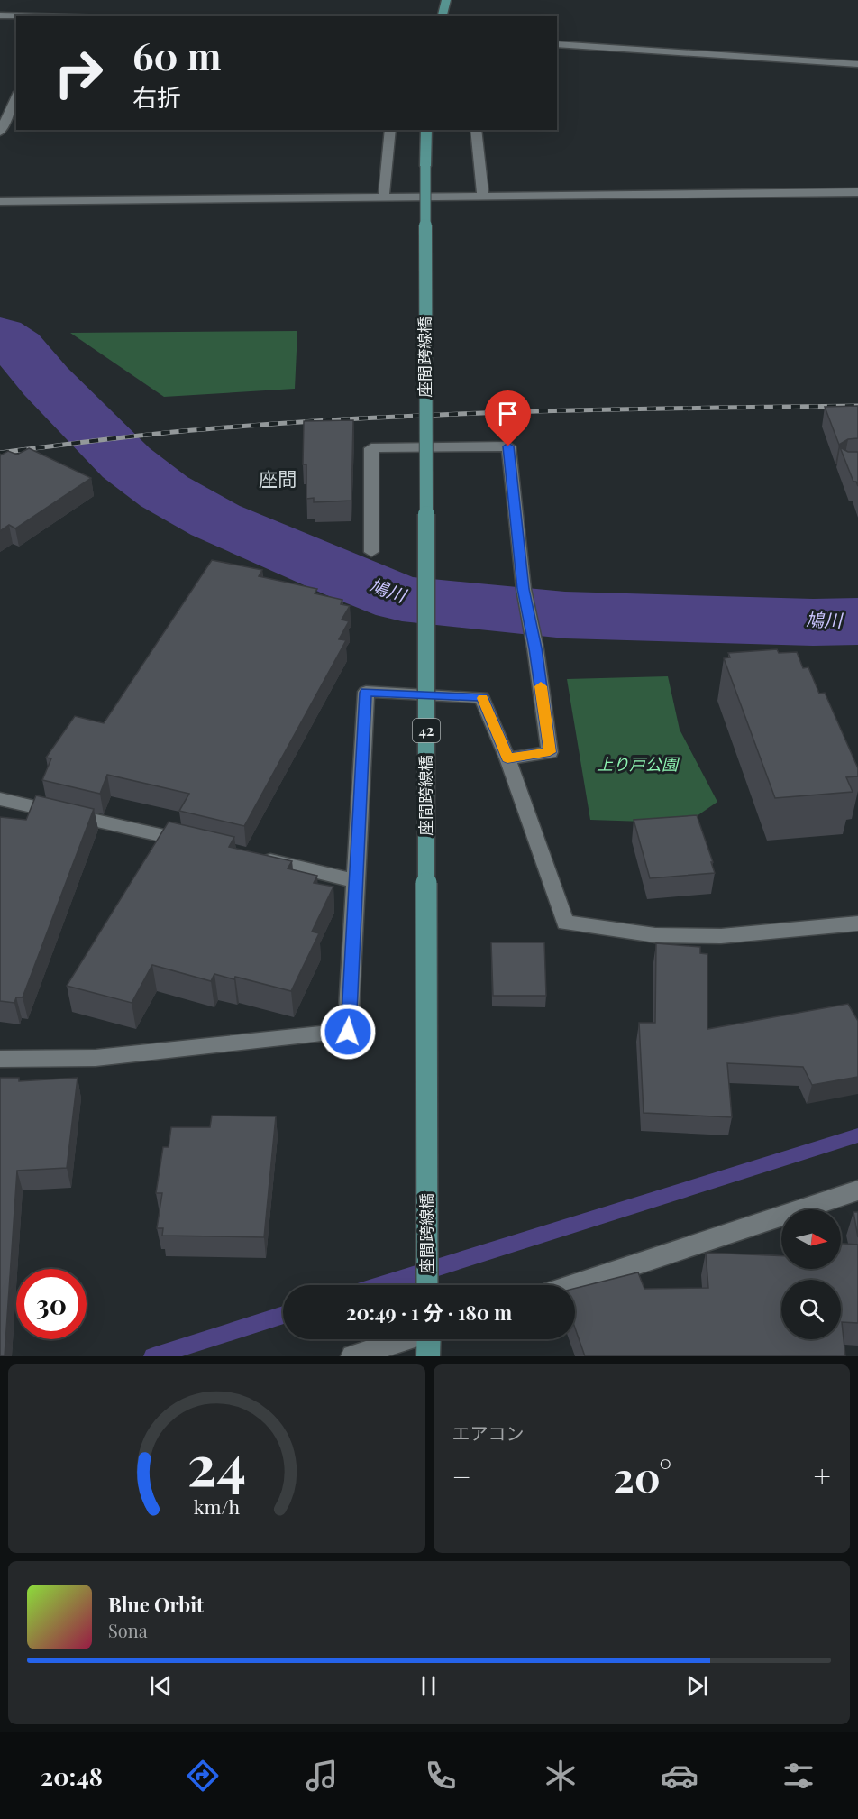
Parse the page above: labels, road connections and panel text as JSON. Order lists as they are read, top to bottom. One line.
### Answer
{"streets":{"main road":["座間跨線橋","42"]},"districts":["座間"],"water":["鳩川"],"parks":["上り戸公園"],"north":"right","page":{"turn":["60 m","右折"],"limit":"30","trip":"20:49 · 1 分 · 180 m","tile":"エアコン","heat":["−","20°","+"],"song":["Blue Orbit","Sona"],"tabs":"20:48","gauge":["24","km/h"]}}
